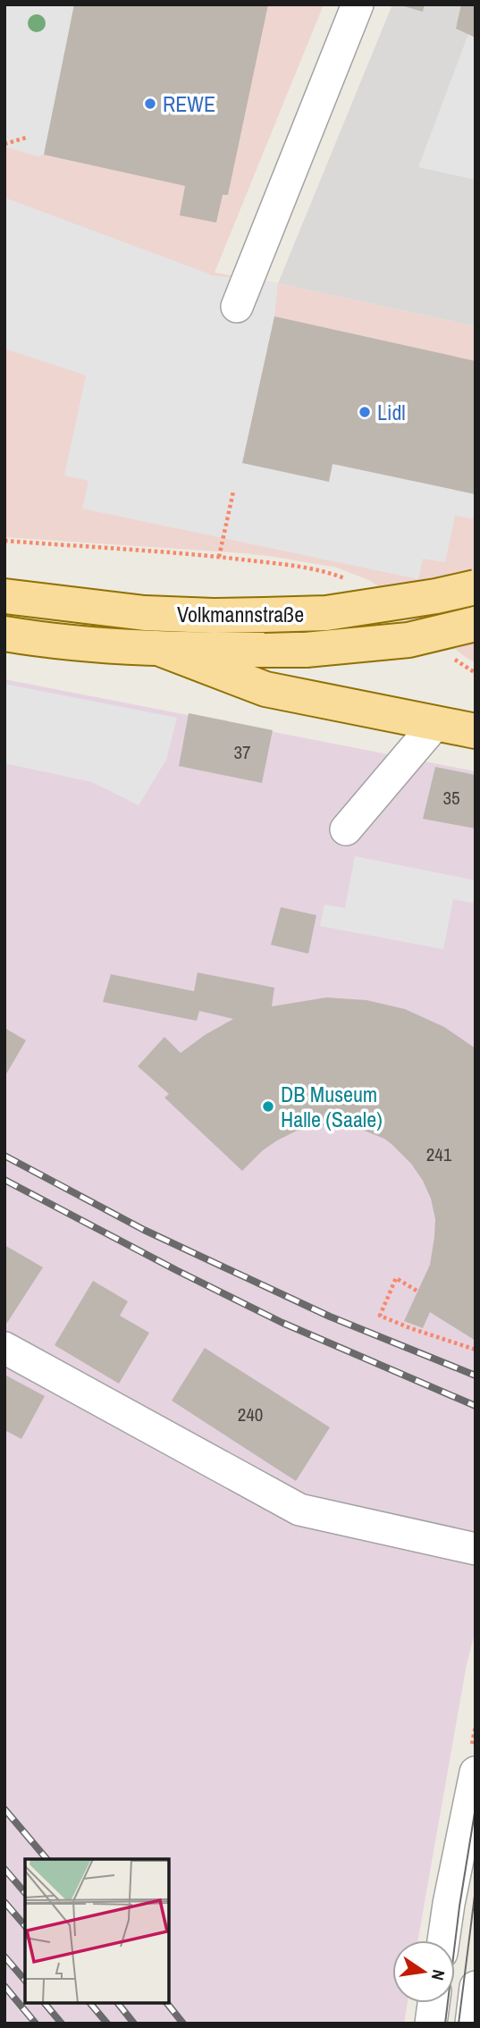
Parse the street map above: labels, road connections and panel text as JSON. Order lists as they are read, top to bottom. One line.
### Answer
{"streets":{"main road":["Volkmannstraße"]},"places":["REWE","Lidl","DB Museum Halle (Saale)"],"house_numbers":["37","35","241","240"],"north":"right"}
